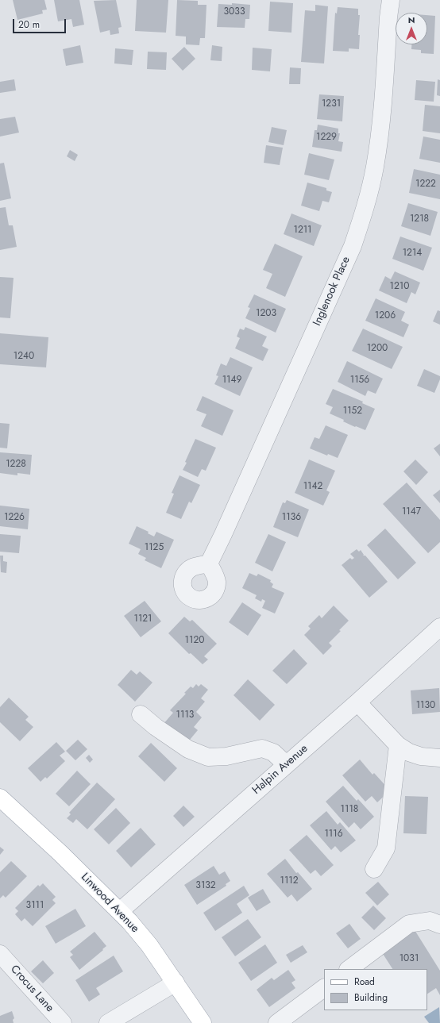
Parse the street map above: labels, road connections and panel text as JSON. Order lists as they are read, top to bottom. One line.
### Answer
{"streets":{"main road":["Linwood Avenue"],"street":["Inglenook Place","Halpin Avenue","Crocus Lane"]},"crossings":[["Halpin Avenue","Linwood Avenue"]],"house_numbers":["3033","1231","1229","1222","1218","1211","1214","1210","1203","1206","1200","1240","1149","1156","1152","1228","1142","1147","1226","1136","1125","1121","1120","1130","1113","1118","1116","1112","3132","3111","1031"],"legend":["Road","Building"],"scale_bar":"20 m","north":"top"}
